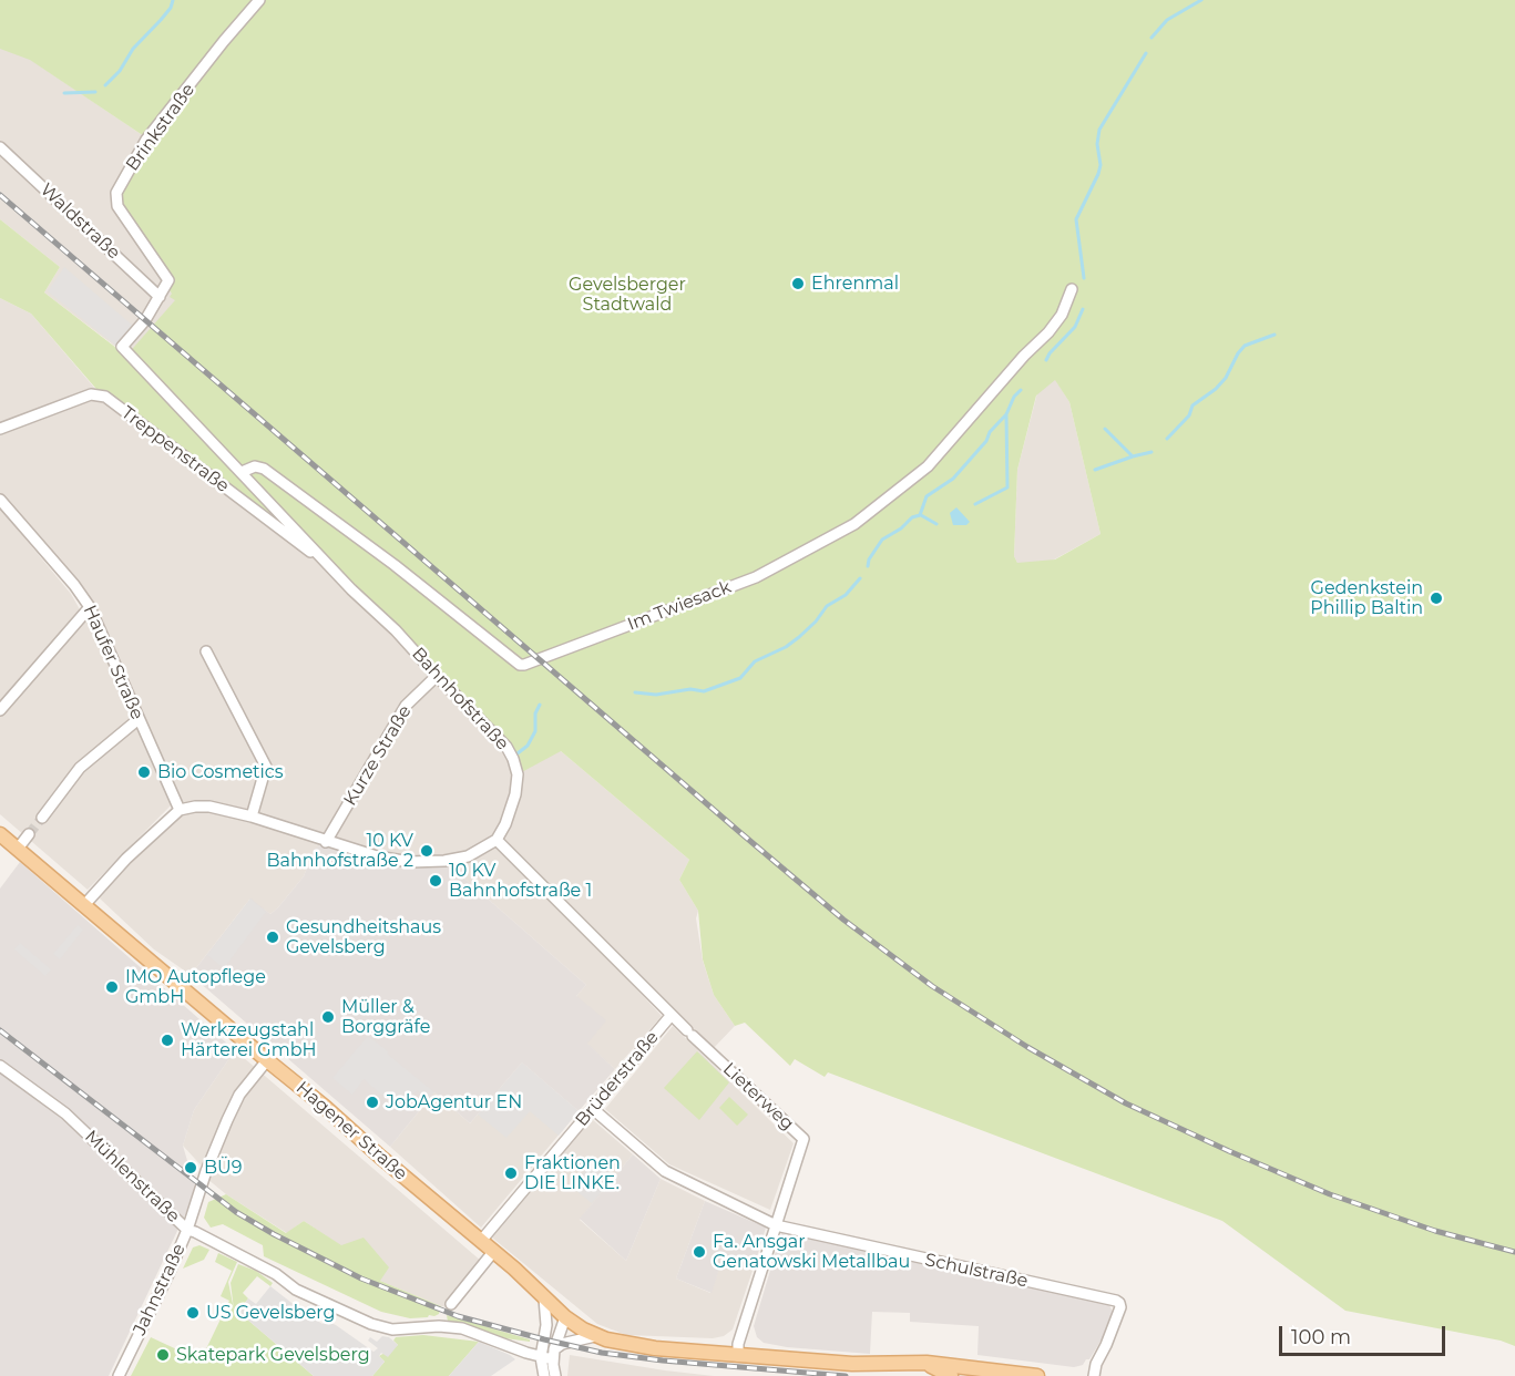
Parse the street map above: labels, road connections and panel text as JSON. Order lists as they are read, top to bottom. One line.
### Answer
{"streets":{"main road":["Hagener Straße"],"street":["Brinkstraße","Waldstraße","Treppenstraße","Im Twiesack","Haufer Straße","Bahnhofstraße","Kurze Straße","Brüderstraße","Lieterweg","Mühlenstraße","Schulstraße","Jahnstraße"]},"crossings":[["Brinkstraße","Waldstraße"],["Brinkstraße","Bahnhofstraße"],["Waldstraße","Bahnhofstraße"],["Treppenstraße","Bahnhofstraße"],["Im Twiesack","Bahnhofstraße"],["Bahnhofstraße","Kurze Straße"],["Bahnhofstraße","Brüderstraße"],["Brüderstraße","Lieterweg"],["Brüderstraße","Hagener Straße"],["Brüderstraße","Schulstraße"],["Lieterweg","Hagener Straße"],["Lieterweg","Schulstraße"],["Hagener Straße","Jahnstraße"],["Mühlenstraße","Jahnstraße"]],"parks":["Gevelsberger Stadtwald"],"places":["Ehrenmal","Gedenkstein Phillip Baltin","Bio Cosmetics","10 KV Bahnhofstraße 2","10 KV Bahnhofstraße 1","Gesundheitshaus Gevelsberg","IMO Autopflege GmbH","Müller & Borggräfe","Werkzeugstahl Härterei GmbH","JobAgentur EN","BÜ9","Fraktionen DIE LINKE.","Fa. Ansgar Genatowski Metallbau","US Gevelsberg","Skatepark Gevelsberg"],"scale_bar":"100 m"}
